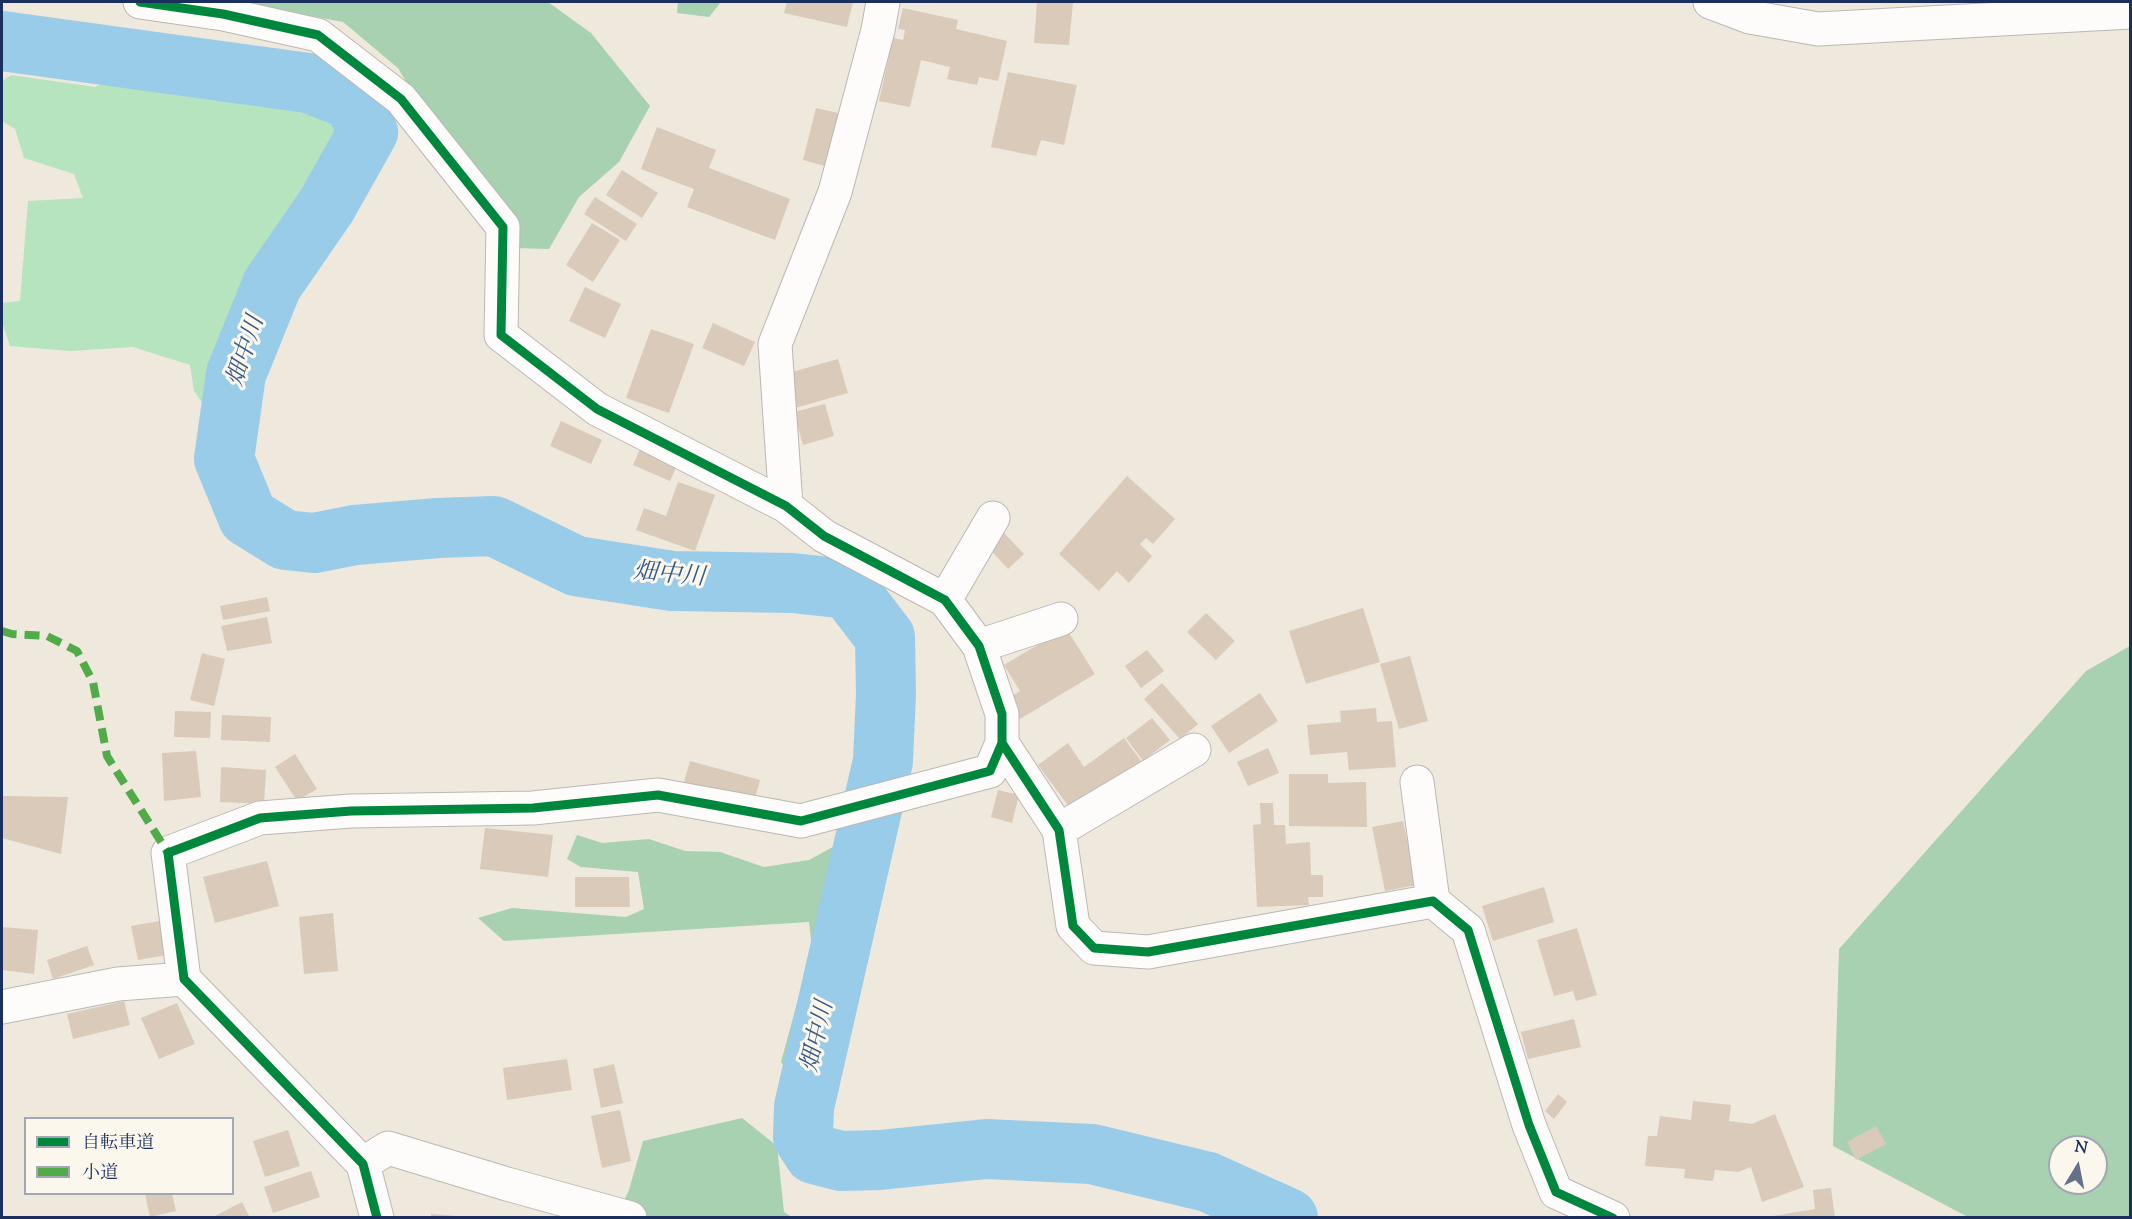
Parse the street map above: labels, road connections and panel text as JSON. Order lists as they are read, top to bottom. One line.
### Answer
{"water":["畑中川"],"legend":["自転車道","小道"],"north":"top"}
